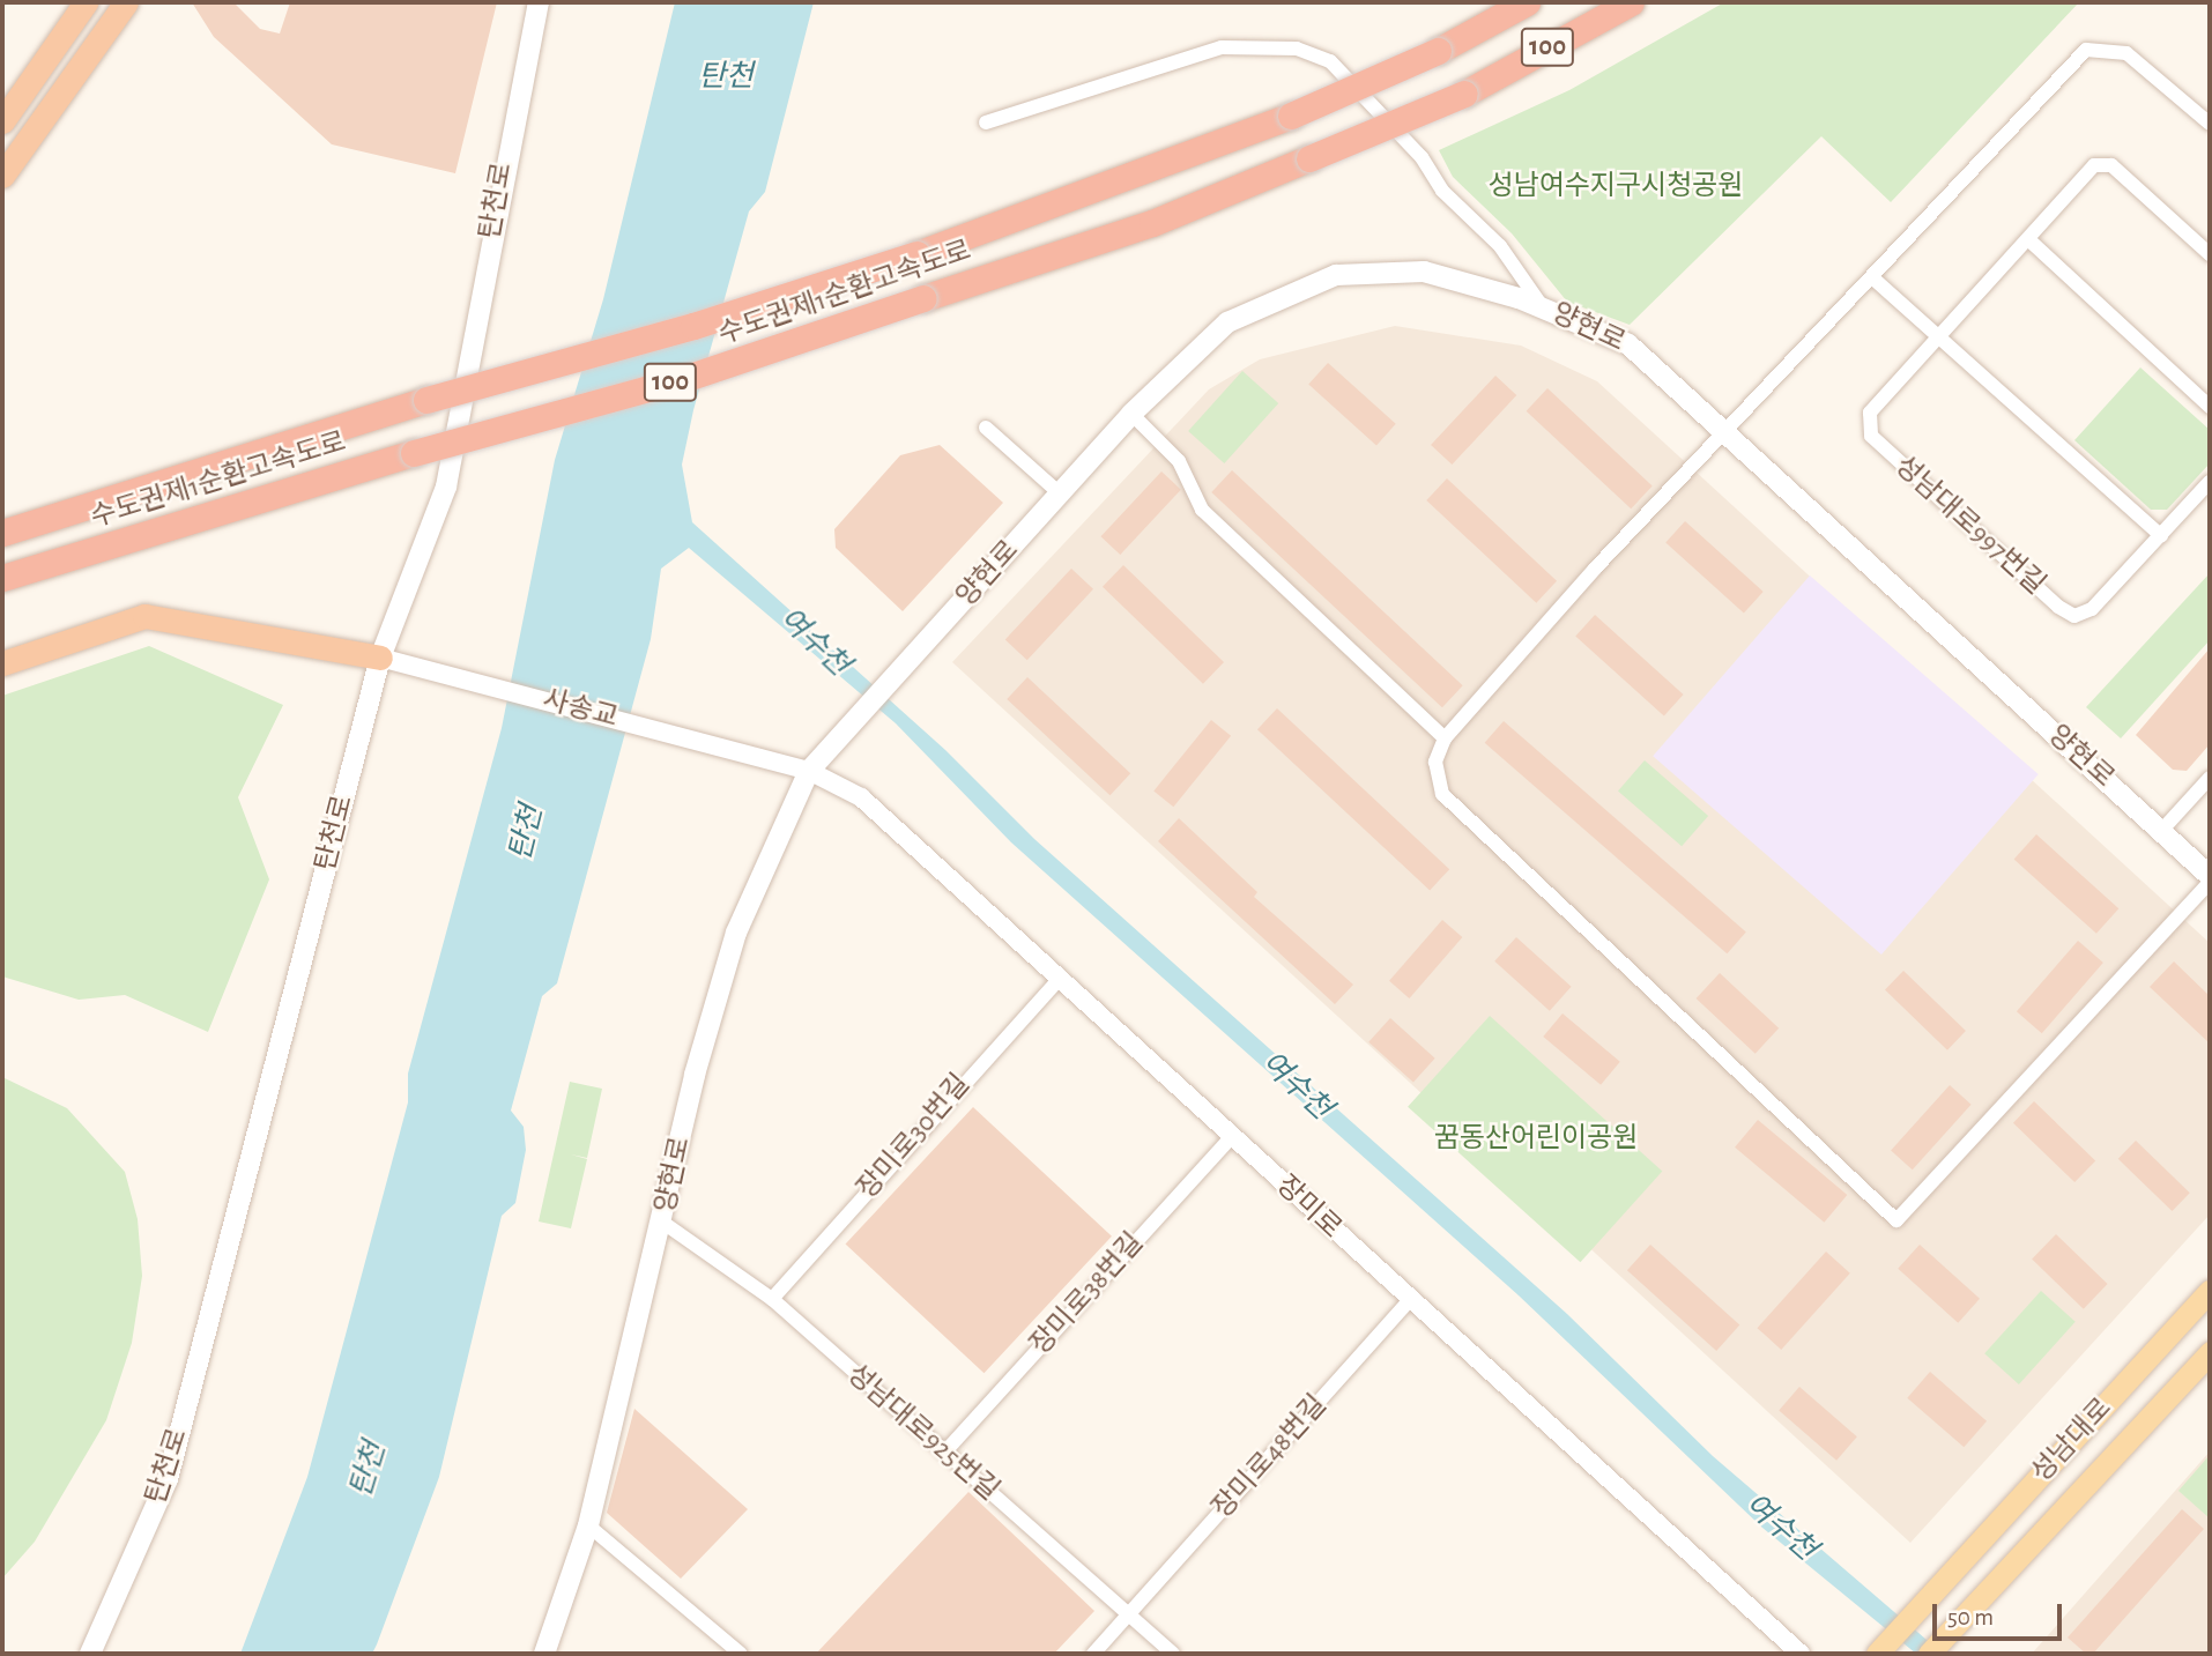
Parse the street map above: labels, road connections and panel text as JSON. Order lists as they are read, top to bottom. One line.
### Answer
{"streets":{"highway":["100","수도권제1순환고속도로"],"main road":["탄천로","양현로","성남대로"],"street":["성남대로997번길","사송교","장미로30번길","장미로","장미로38번길","성남대로925번길","장미로48번길"]},"crossings":[["탄천로","사송교"],["양현로","사송교"],["양현로","장미로"],["양현로","성남대로925번길"],["사송교","장미로"],["장미로30번길","장미로"],["장미로30번길","성남대로925번길"],["장미로","장미로38번길"],["장미로","장미로48번길"],["장미로38번길","성남대로925번길"],["성남대로925번길","장미로48번길"]],"water":["탄천","여수천"],"parks":["성남여수지구시청공원","꿈동산어린이공원"],"scale_bar":"50 m"}
